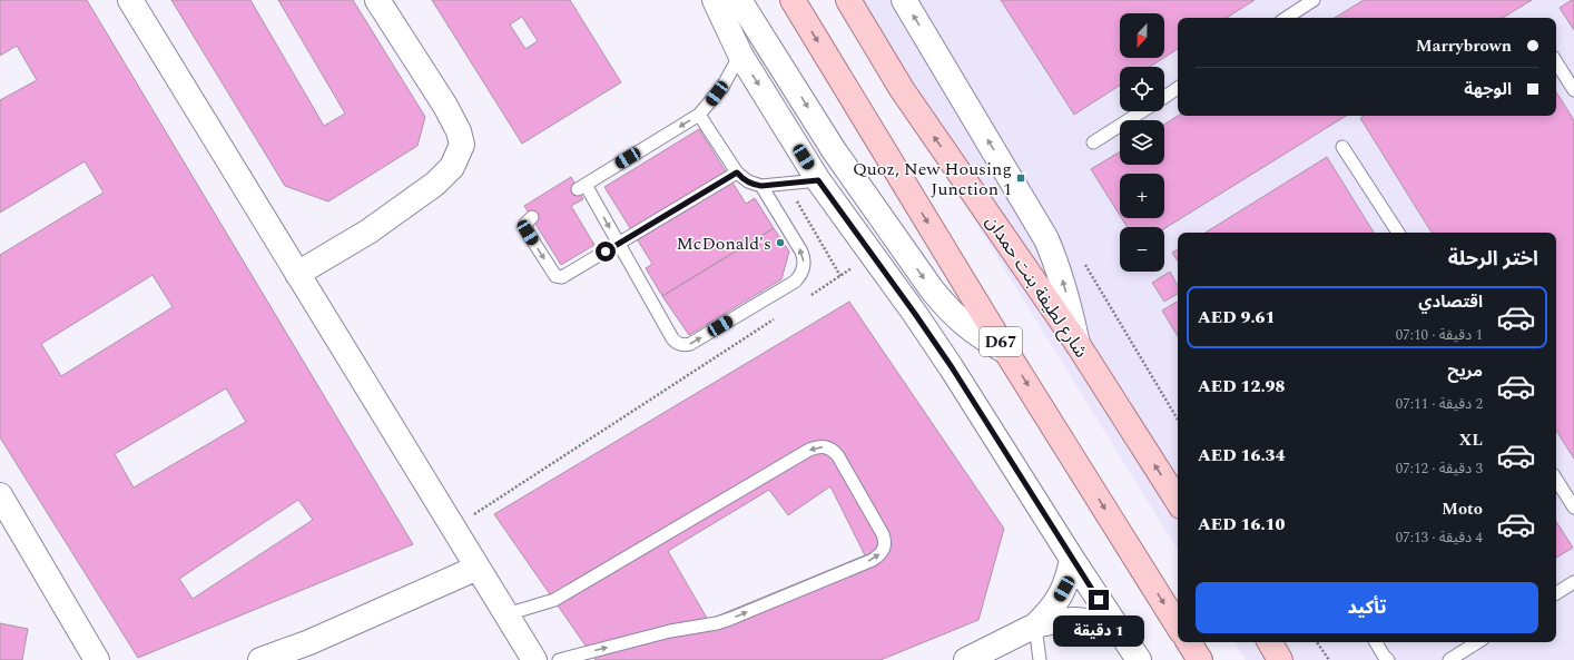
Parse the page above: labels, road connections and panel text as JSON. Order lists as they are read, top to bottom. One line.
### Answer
{"streets":{"main road":["شارع لطيفة بنت حمدان","D67"]},"places":{"transit":["Quoz, New Housing Junction 1"],"other":["McDonald's"]},"north":"bottom","page":{"map_buttons":["+","−"],"banner":["Marrybrown","الوجهة"],"heading":"اختر الرحلة","list":[{"name":"اقتصادي","note":"1 دقيقة · 07:10","value":"AED 9.61"},{"name":"مريح","note":"2 دقيقة · 07:11","value":"AED 12.98"},{"name":"XL","note":"3 دقيقة · 07:12","value":"AED 16.34"},{"name":"Moto","note":"4 دقيقة · 07:13","value":"AED 16.10"}],"buttons":"تأكيد","bubble":"1 دقيقة"}}
